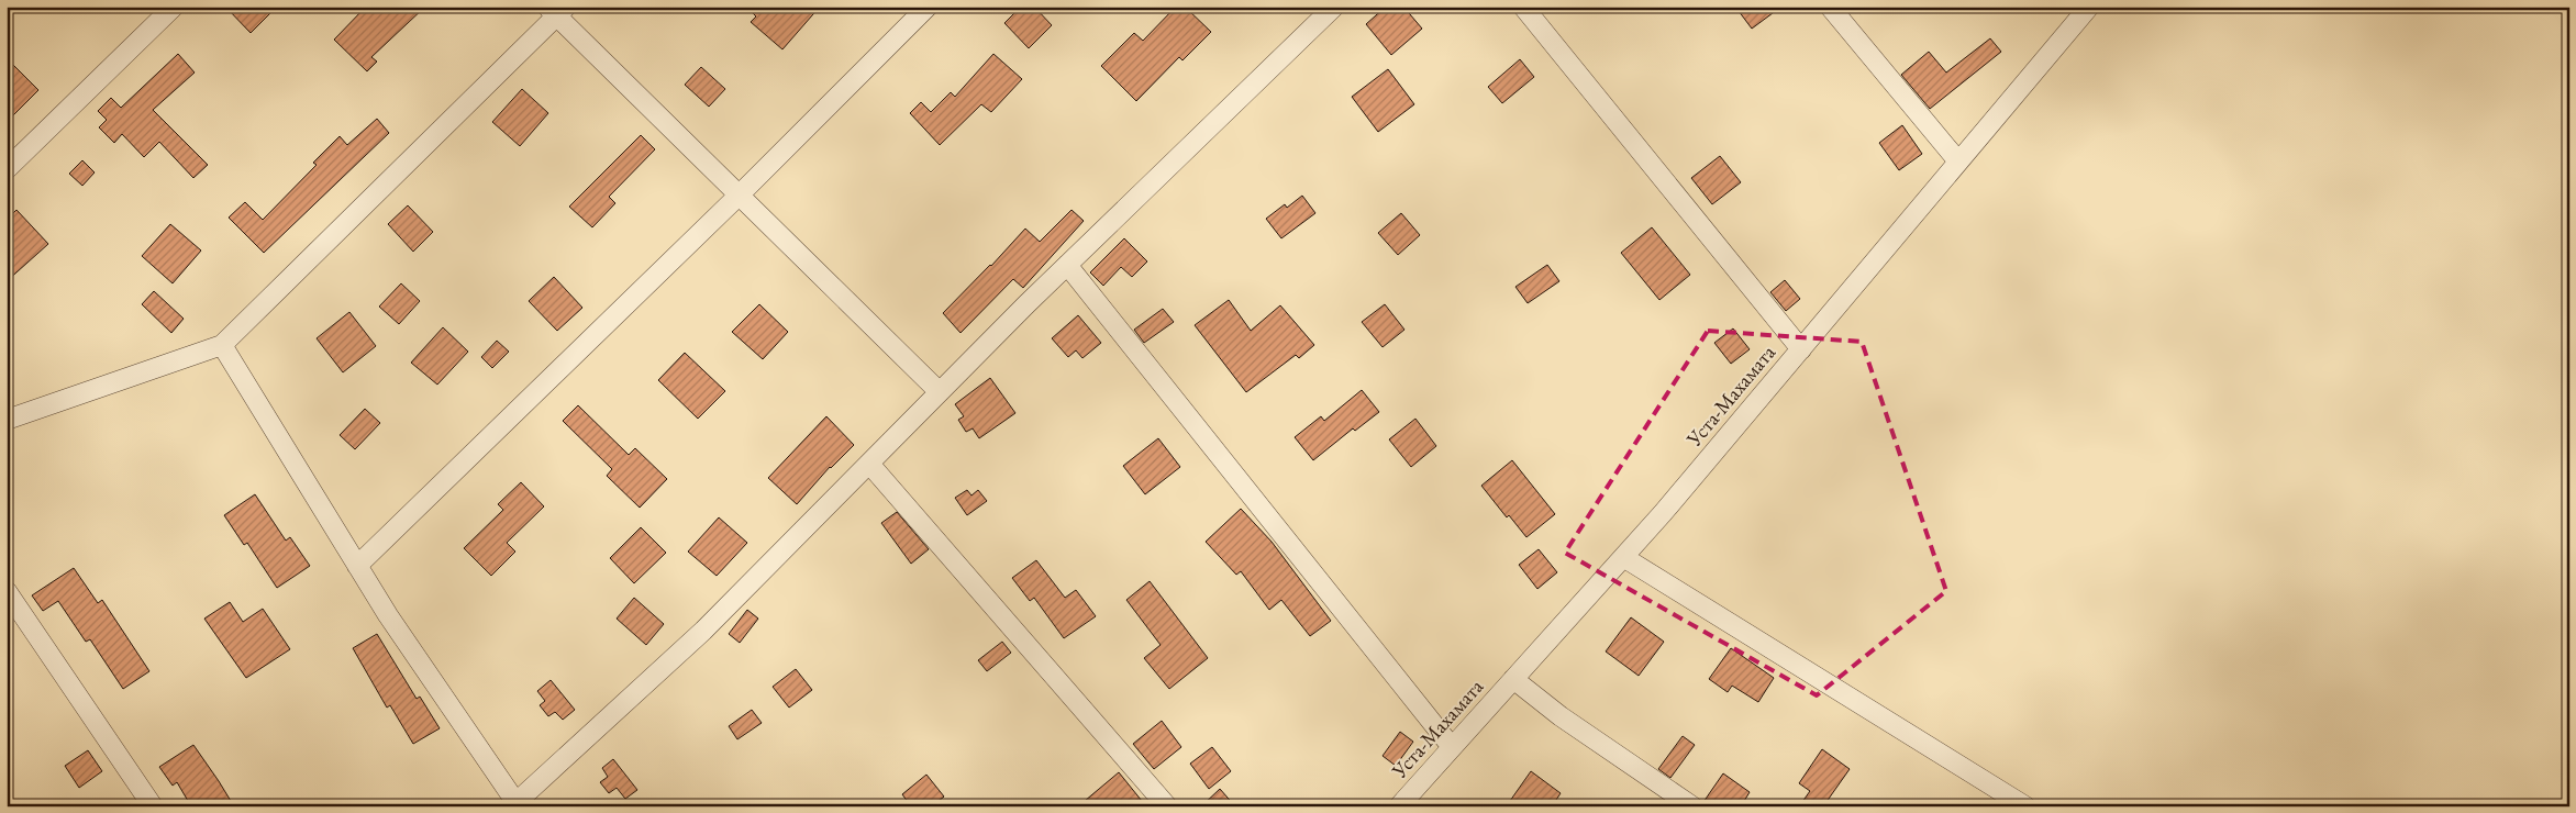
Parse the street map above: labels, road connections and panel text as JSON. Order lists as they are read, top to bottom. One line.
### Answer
{"streets":{"street":["Уста-Махамата"]}}
